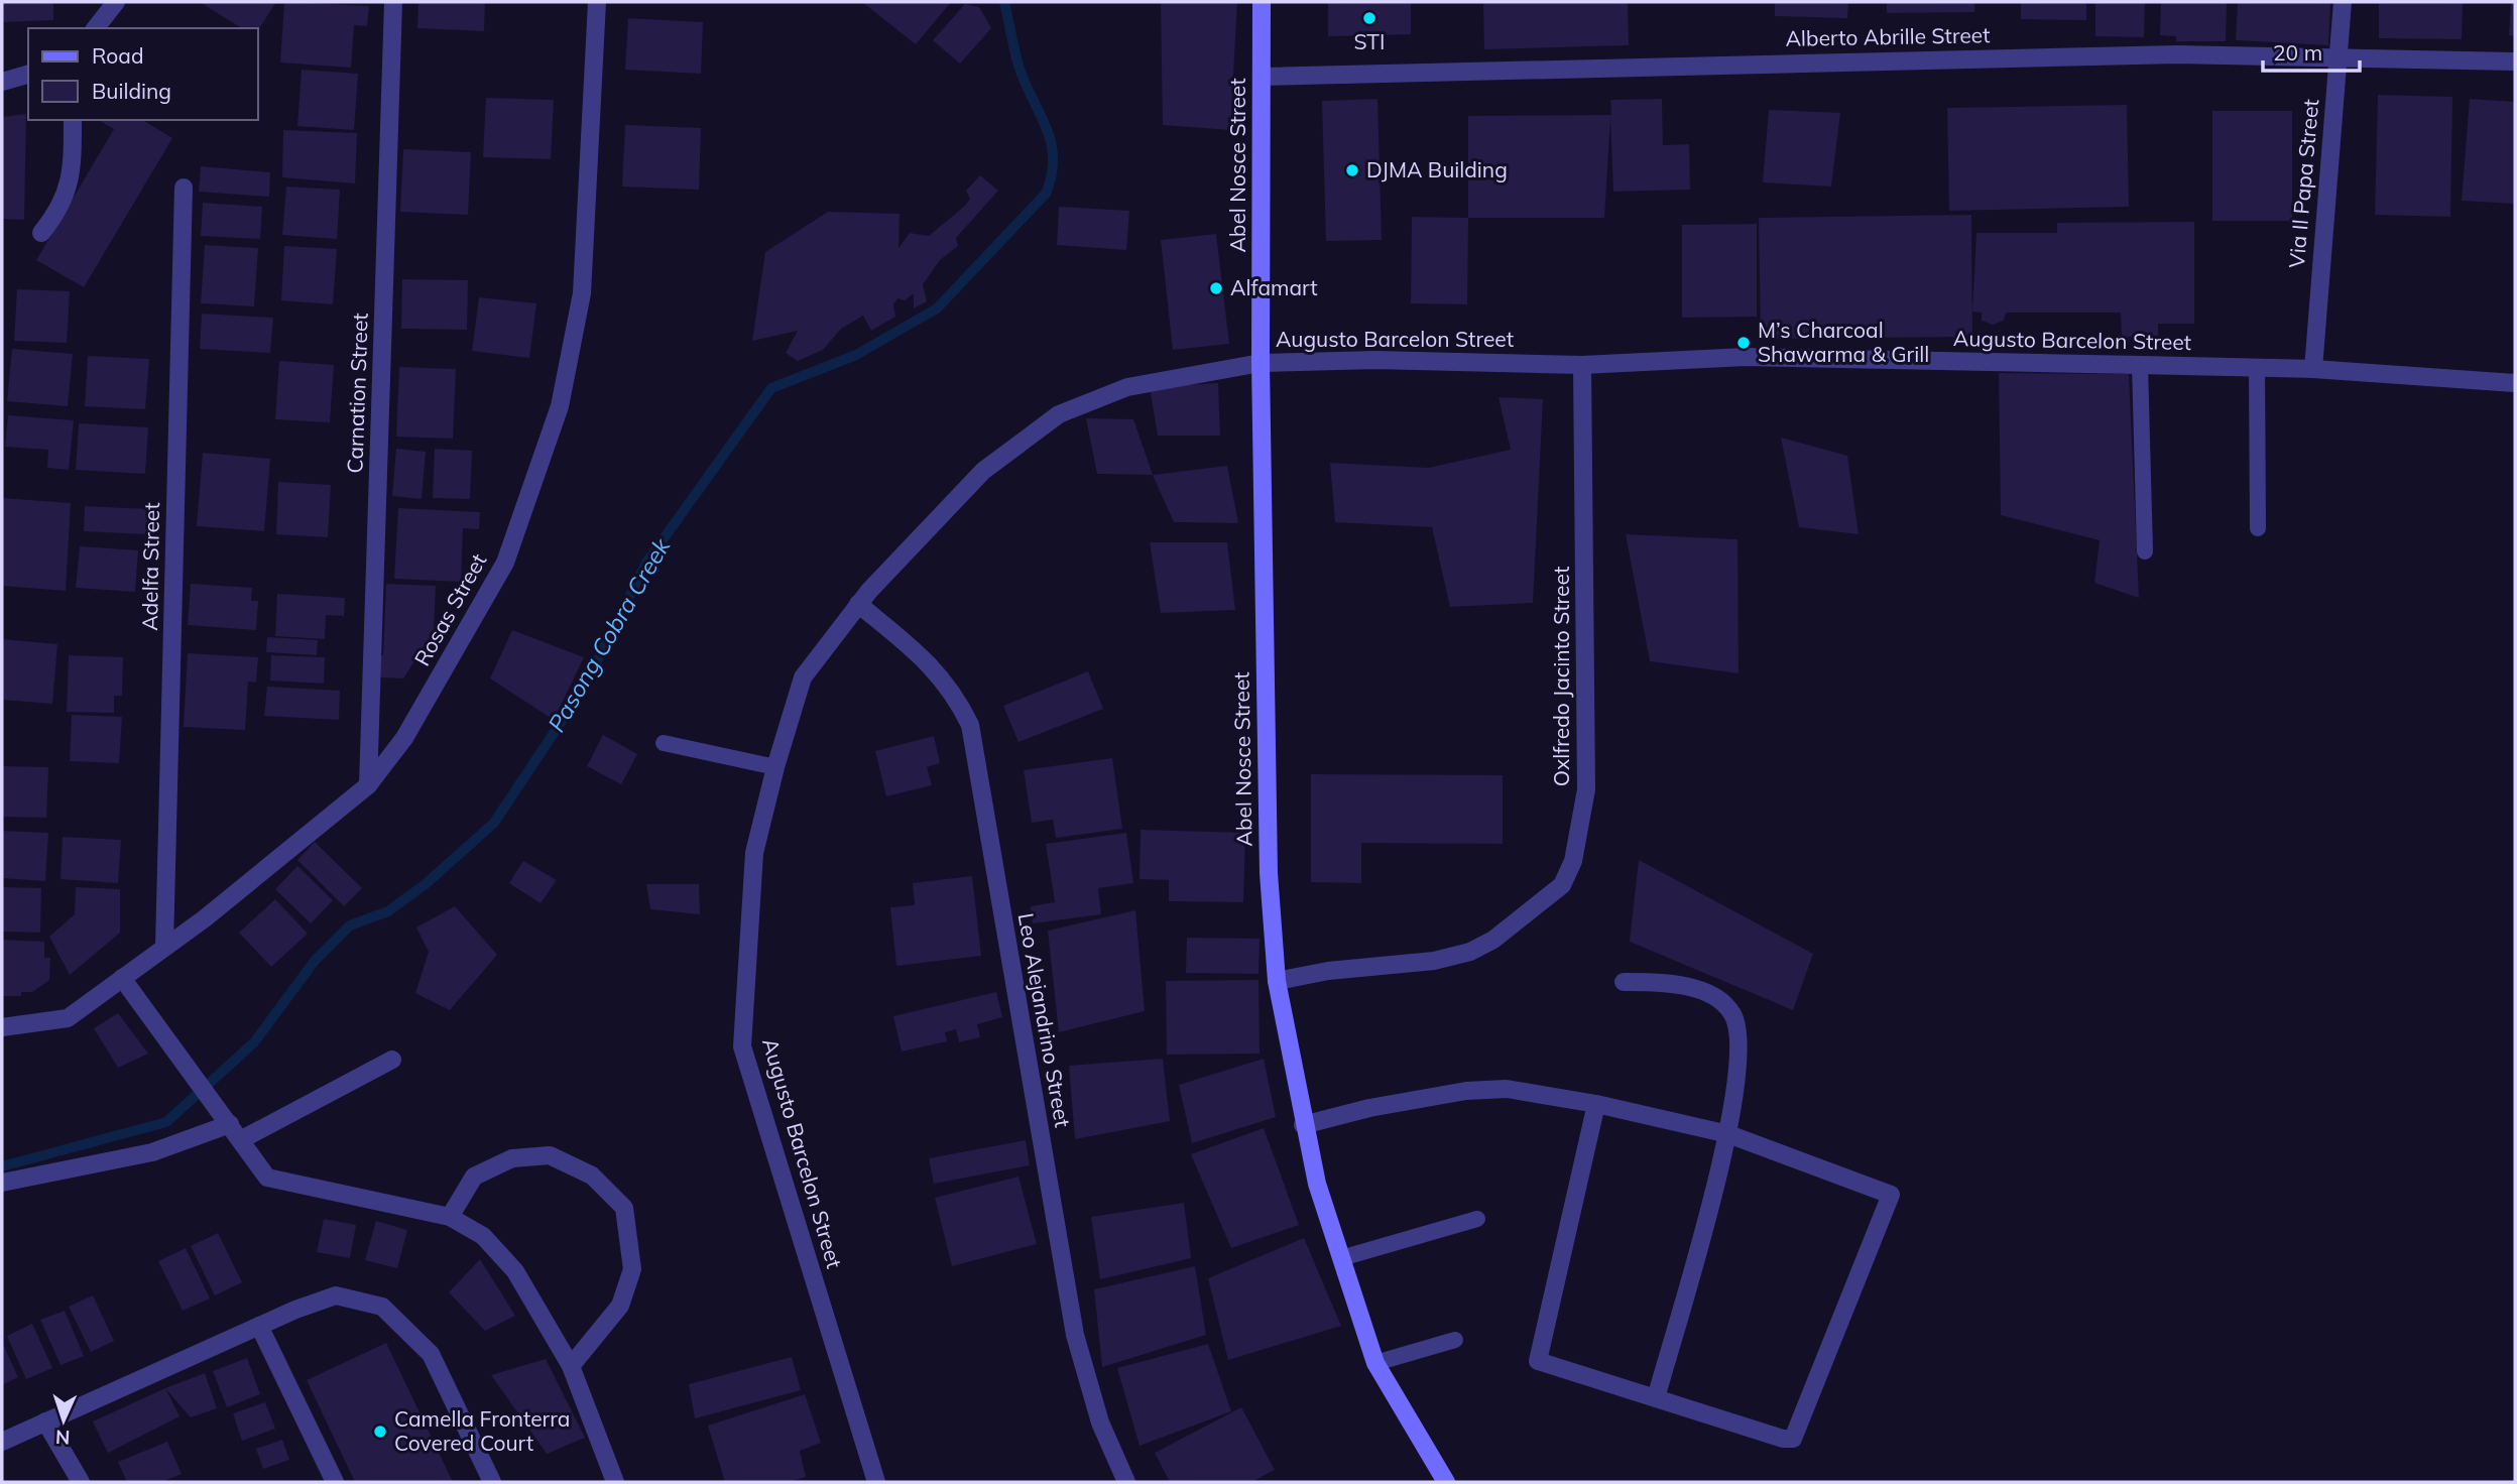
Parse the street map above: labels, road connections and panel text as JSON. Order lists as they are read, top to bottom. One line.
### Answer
{"streets":{"street":["Alberto Abrille Street","Abel Nosce Street","Via Il Papa Street","Augusto Barcelon Street","Carnation Street","Adelfa Street","Rosas Street","Oxlfredo Jacinto Street","Leo Alejandrino Street"]},"crossings":[["Alberto Abrille Street","Abel Nosce Street"],["Alberto Abrille Street","Via Il Papa Street"],["Abel Nosce Street","Augusto Barcelon Street"],["Abel Nosce Street","Oxlfredo Jacinto Street"],["Via Il Papa Street","Augusto Barcelon Street"],["Augusto Barcelon Street","Oxlfredo Jacinto Street"],["Augusto Barcelon Street","Leo Alejandrino Street"],["Carnation Street","Rosas Street"],["Adelfa Street","Rosas Street"]],"water":["Pasong Cobra Creek"],"places":["STI","DJMA Building","Alfamart","M’s Charcoal Shawarma & Grill","Camella Fronterra Covered Court"],"legend":["Road","Building"],"scale_bar":"20 m","north":"bottom"}
